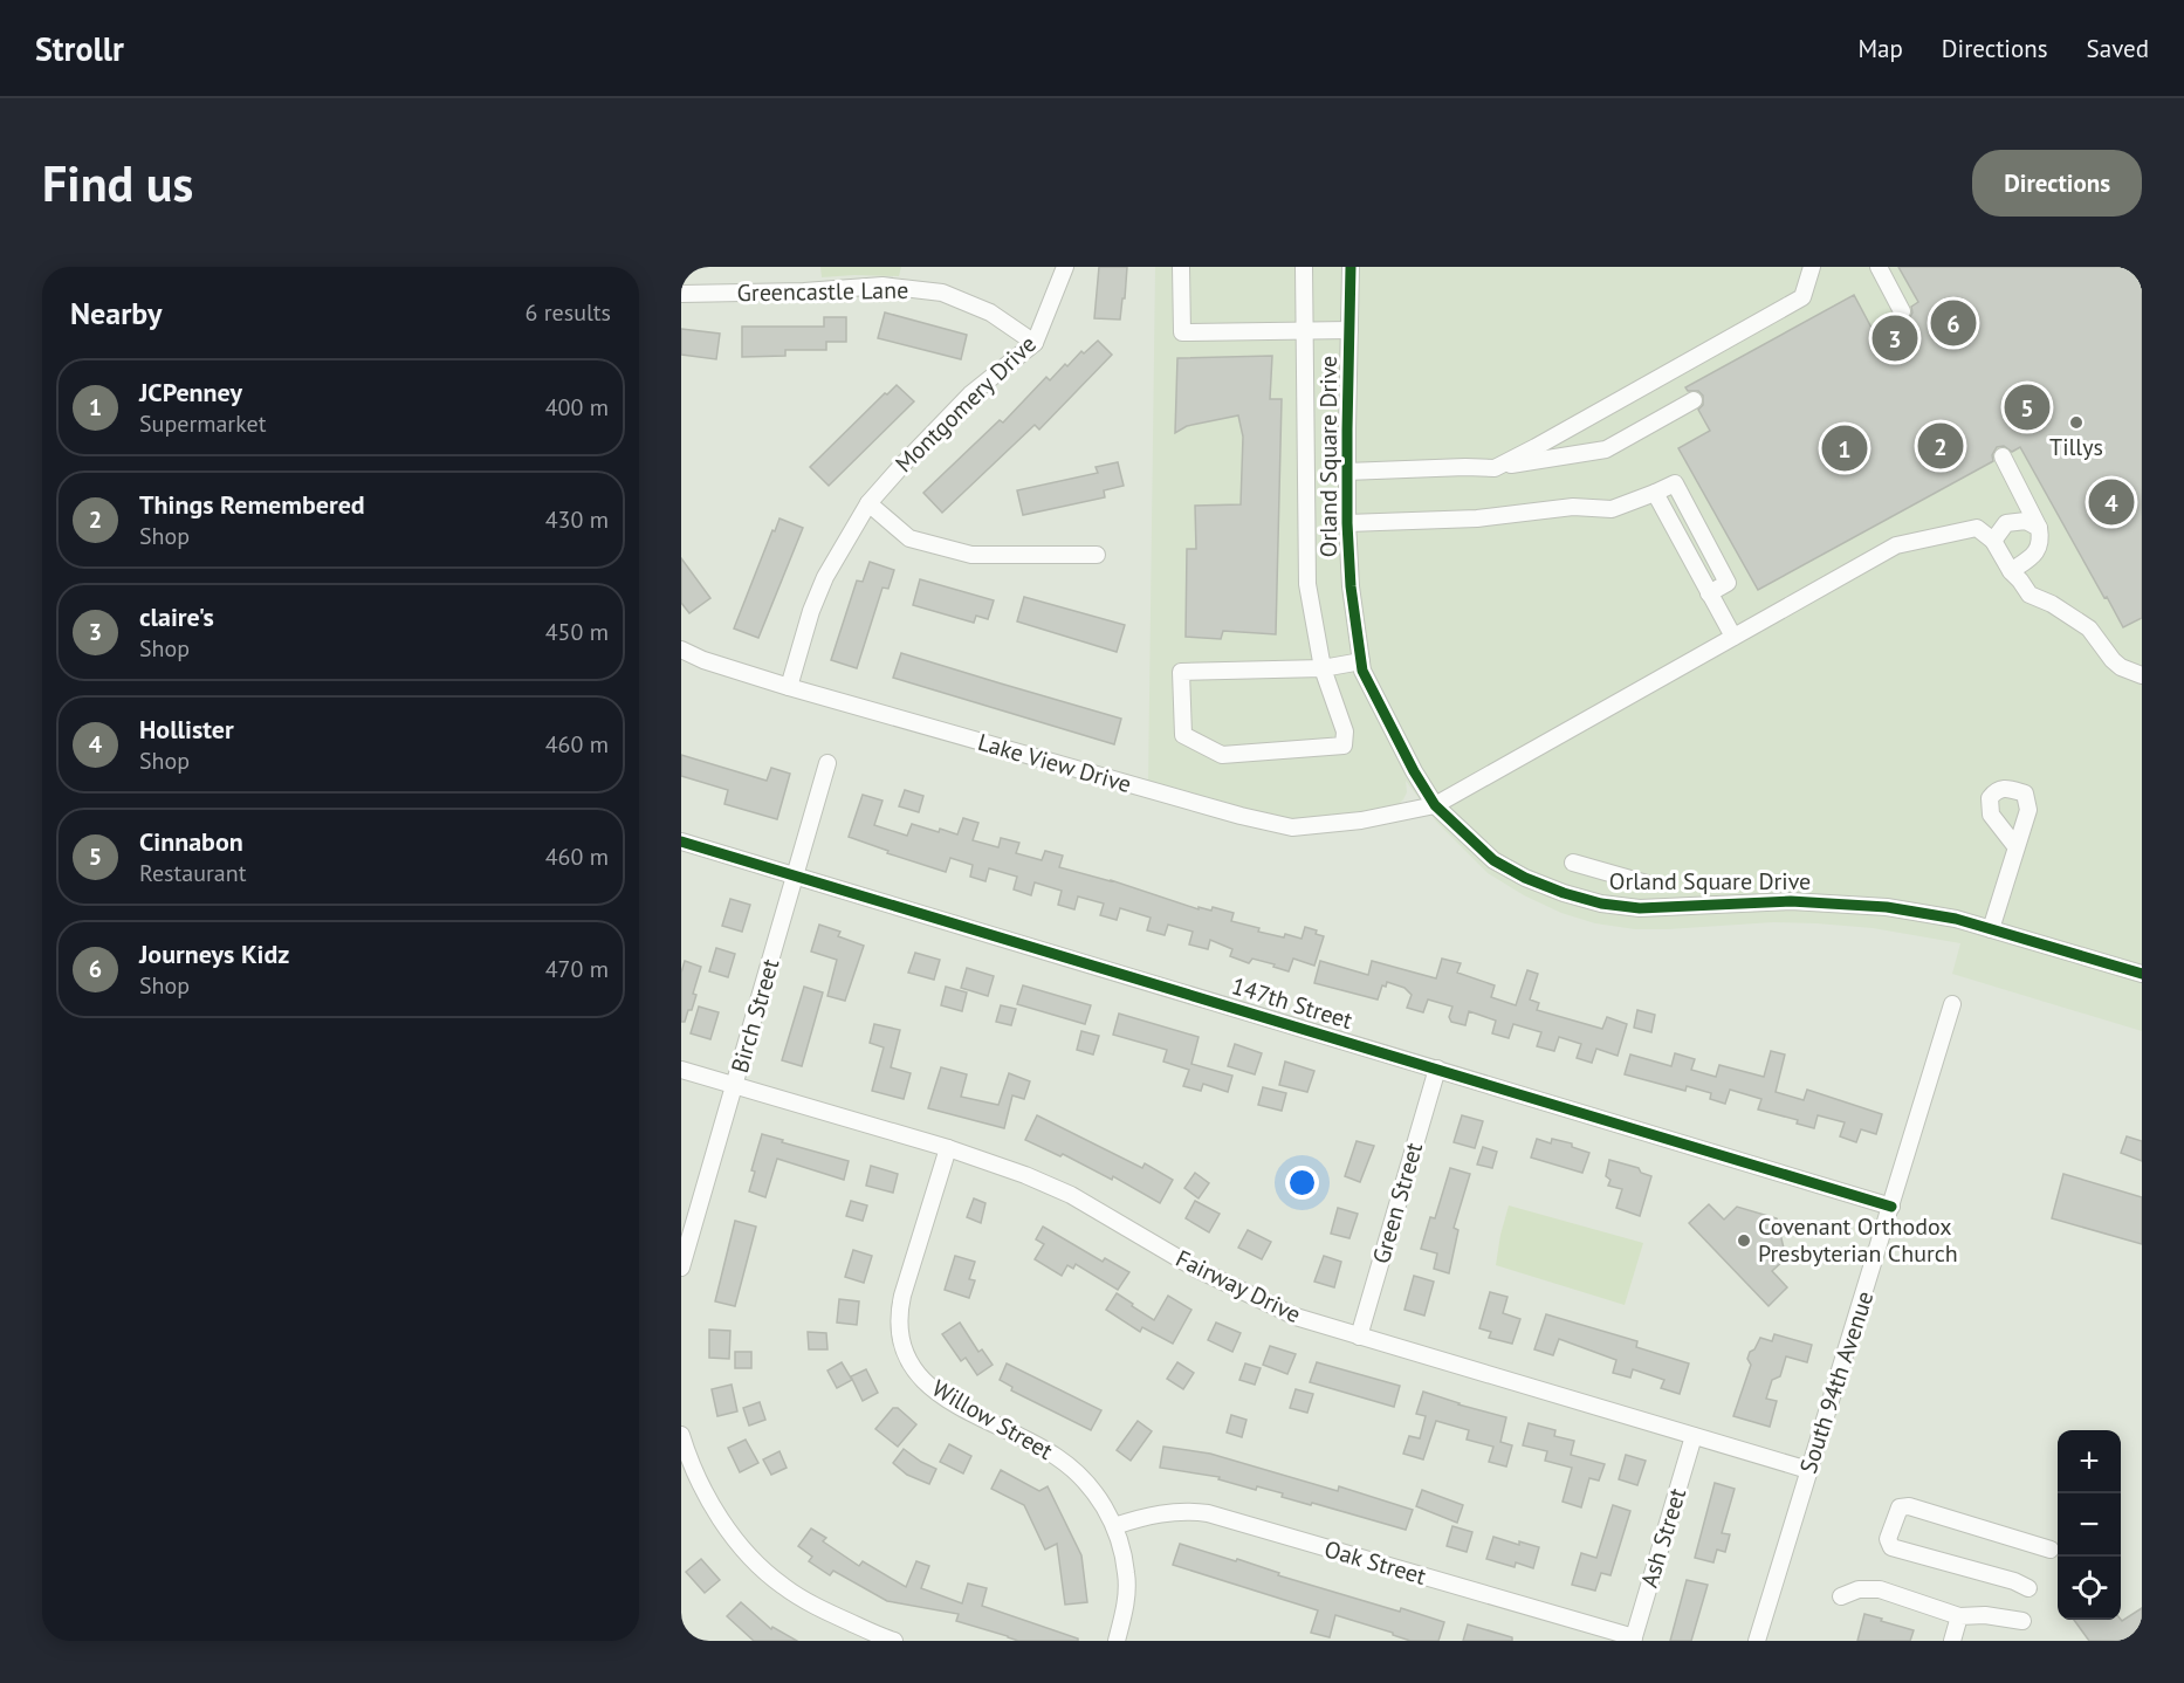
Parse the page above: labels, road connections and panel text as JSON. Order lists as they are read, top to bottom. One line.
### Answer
{"streets":{"street":["Greencastle Lane","Montgomery Drive","Orland Square Drive","Lake View Drive","147th Street","Birch Street","Green Street","Fairway Drive","South 94th Avenue","Willow Street","Ash Street","Oak Street"]},"crossings":[["Greencastle Lane","Montgomery Drive"],["Montgomery Drive","Lake View Drive"],["Orland Square Drive","Lake View Drive"],["147th Street","Birch Street"],["147th Street","Green Street"],["147th Street","South 94th Avenue"],["Birch Street","Fairway Drive"],["Green Street","Fairway Drive"],["Fairway Drive","South 94th Avenue"],["Fairway Drive","Willow Street"],["Fairway Drive","Ash Street"],["Willow Street","Oak Street"],["Ash Street","Oak Street"]],"places":["Tillys","Covenant Orthodox Presbyterian Church"],"page":{"header":"Strollr","nav":["Map","Directions","Saved"],"buttons":"Directions","title":"Find us","heading":["Nearby","6 results"],"pins":["6","3","5","2","1","4"],"list":[{"mark":"1","name":"JCPenney","note":"Supermarket","value":"400 m"},{"mark":"2","name":"Things Remembered","note":"Shop","value":"430 m"},{"mark":"3","name":"claire's","note":"Shop","value":"450 m"},{"mark":"4","name":"Hollister","note":"Shop","value":"460 m"},{"mark":"5","name":"Cinnabon","note":"Restaurant","value":"460 m"},{"mark":"6","name":"Journeys Kidz","note":"Shop","value":"470 m"}],"map_buttons":["+","−"]}}
